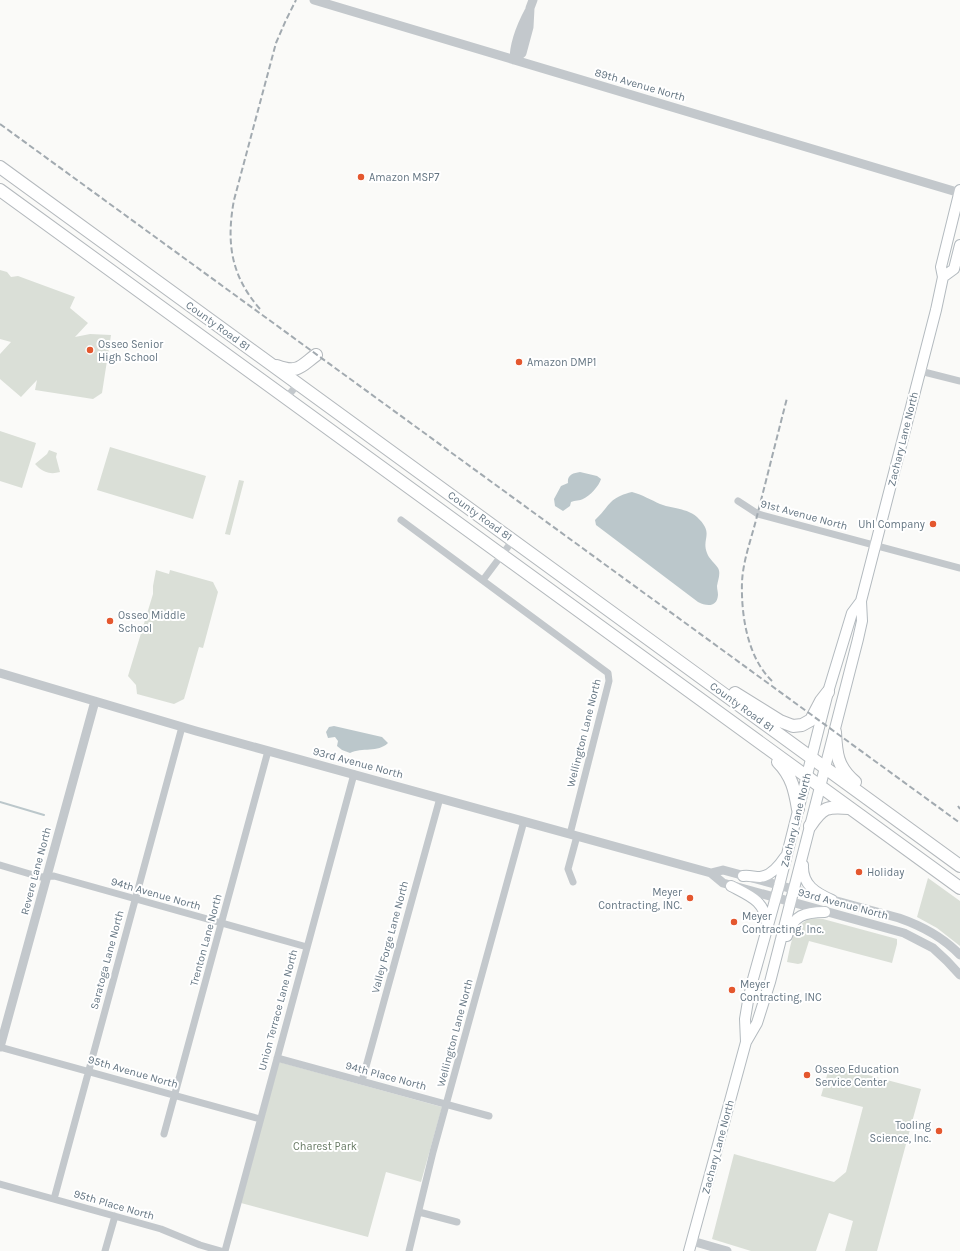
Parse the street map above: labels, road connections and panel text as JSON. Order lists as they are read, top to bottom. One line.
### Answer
{"streets":{"highway":["County Road 81"],"main road":["Zachary Lane North"],"street":["89th Avenue North","91st Avenue North","Wellington Lane North","93rd Avenue North","Revere Lane North","94th Avenue North","Valley Forge Lane North","Trenton Lane North","Saratoga Lane North","Union Terrace Lane North","95th Avenue North","94th Place North","95th Place North"]},"crossings":[["89th Avenue North","Zachary Lane North"],["County Road 81","Zachary Lane North"],["Zachary Lane North","91st Avenue North"],["Zachary Lane North","93rd Avenue North"],["Wellington Lane North","93rd Avenue North"],["Wellington Lane North","94th Place North"],["93rd Avenue North","Revere Lane North"],["93rd Avenue North","Valley Forge Lane North"],["93rd Avenue North","Trenton Lane North"],["93rd Avenue North","Saratoga Lane North"],["93rd Avenue North","Union Terrace Lane North"],["Revere Lane North","94th Avenue North"],["Revere Lane North","95th Avenue North"],["94th Avenue North","Trenton Lane North"],["94th Avenue North","Saratoga Lane North"],["94th Avenue North","Union Terrace Lane North"],["Valley Forge Lane North","94th Place North"],["Trenton Lane North","95th Avenue North"],["Saratoga Lane North","95th Avenue North"],["Saratoga Lane North","95th Place North"],["Union Terrace Lane North","95th Avenue North"],["Union Terrace Lane North","94th Place North"]],"parks":["Charest Park"],"places":["Amazon MSP7","Osseo Senior High School","Amazon DMP1","Uhl Company","Osseo Middle School","Holiday","Meyer Contracting, INC.","Meyer Contracting, Inc.","Meyer Contracting, INC","Osseo Education Service Center","Tooling Science, Inc."]}
